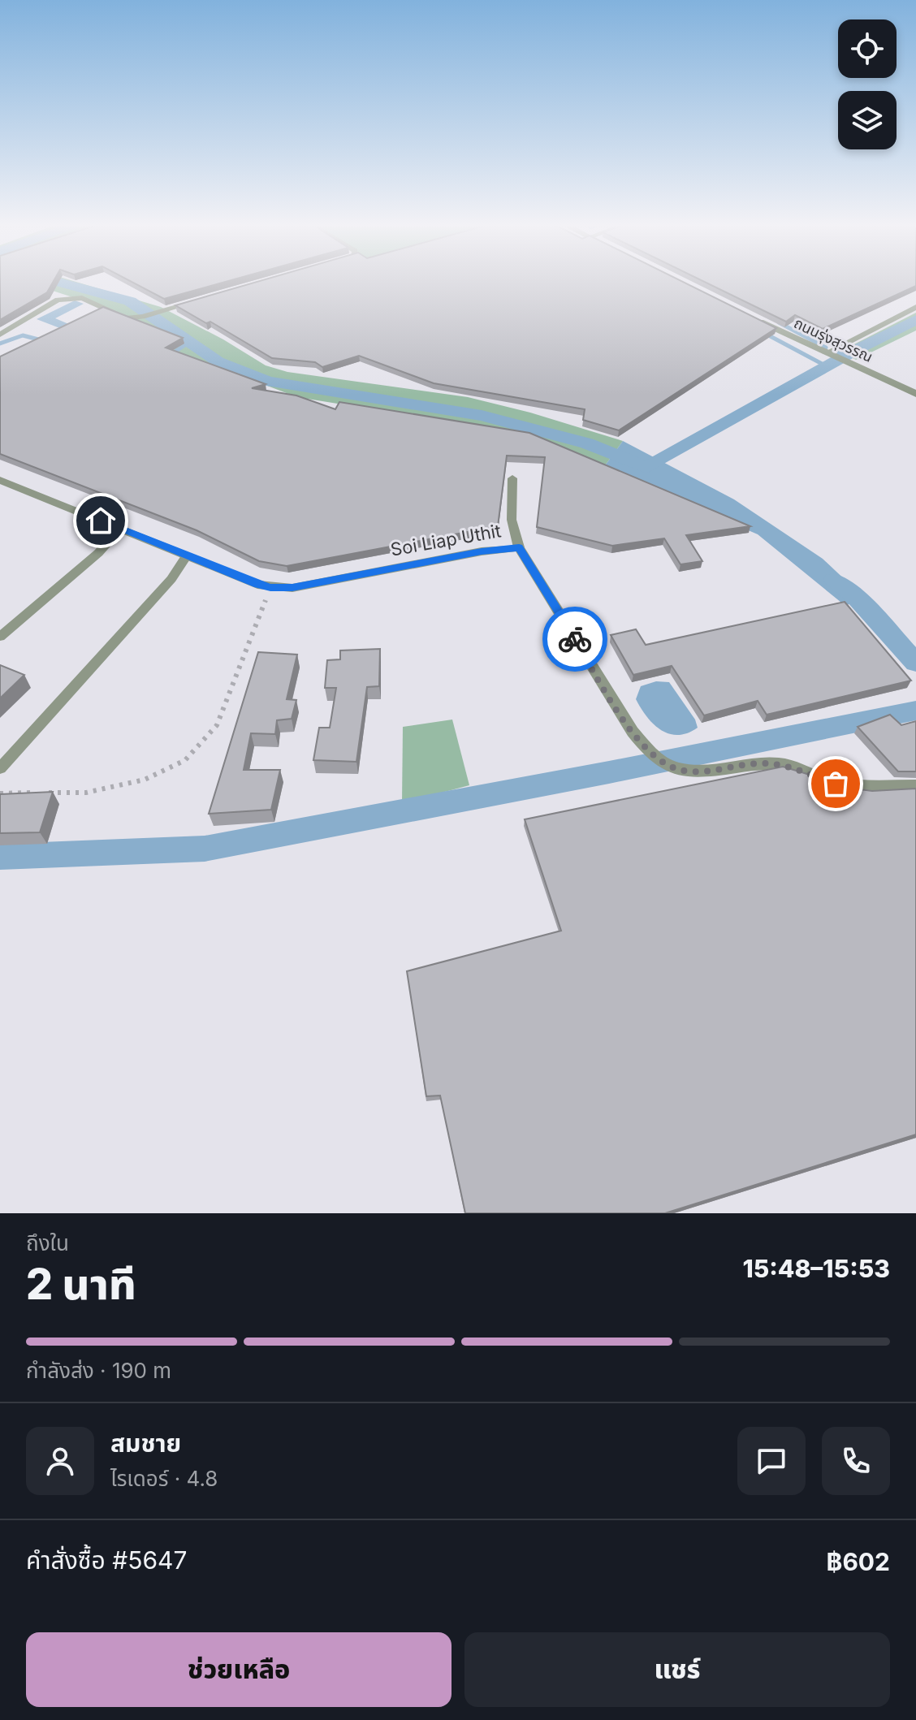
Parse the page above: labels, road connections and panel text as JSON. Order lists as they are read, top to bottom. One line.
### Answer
{"streets":{"street":["ถนนรุ่งสุวรรณ","Soi Liap Uthit"]},"page":{"heading":["2 นาที","ถึงใน","15:48–15:53"],"panel":["สมชาย","ไรเดอร์ · 4.8","คำสั่งซื้อ #5647","฿602"],"bar":"กำลังส่ง · 190 m","buttons":["ช่วยเหลือ","แชร์"]}}
